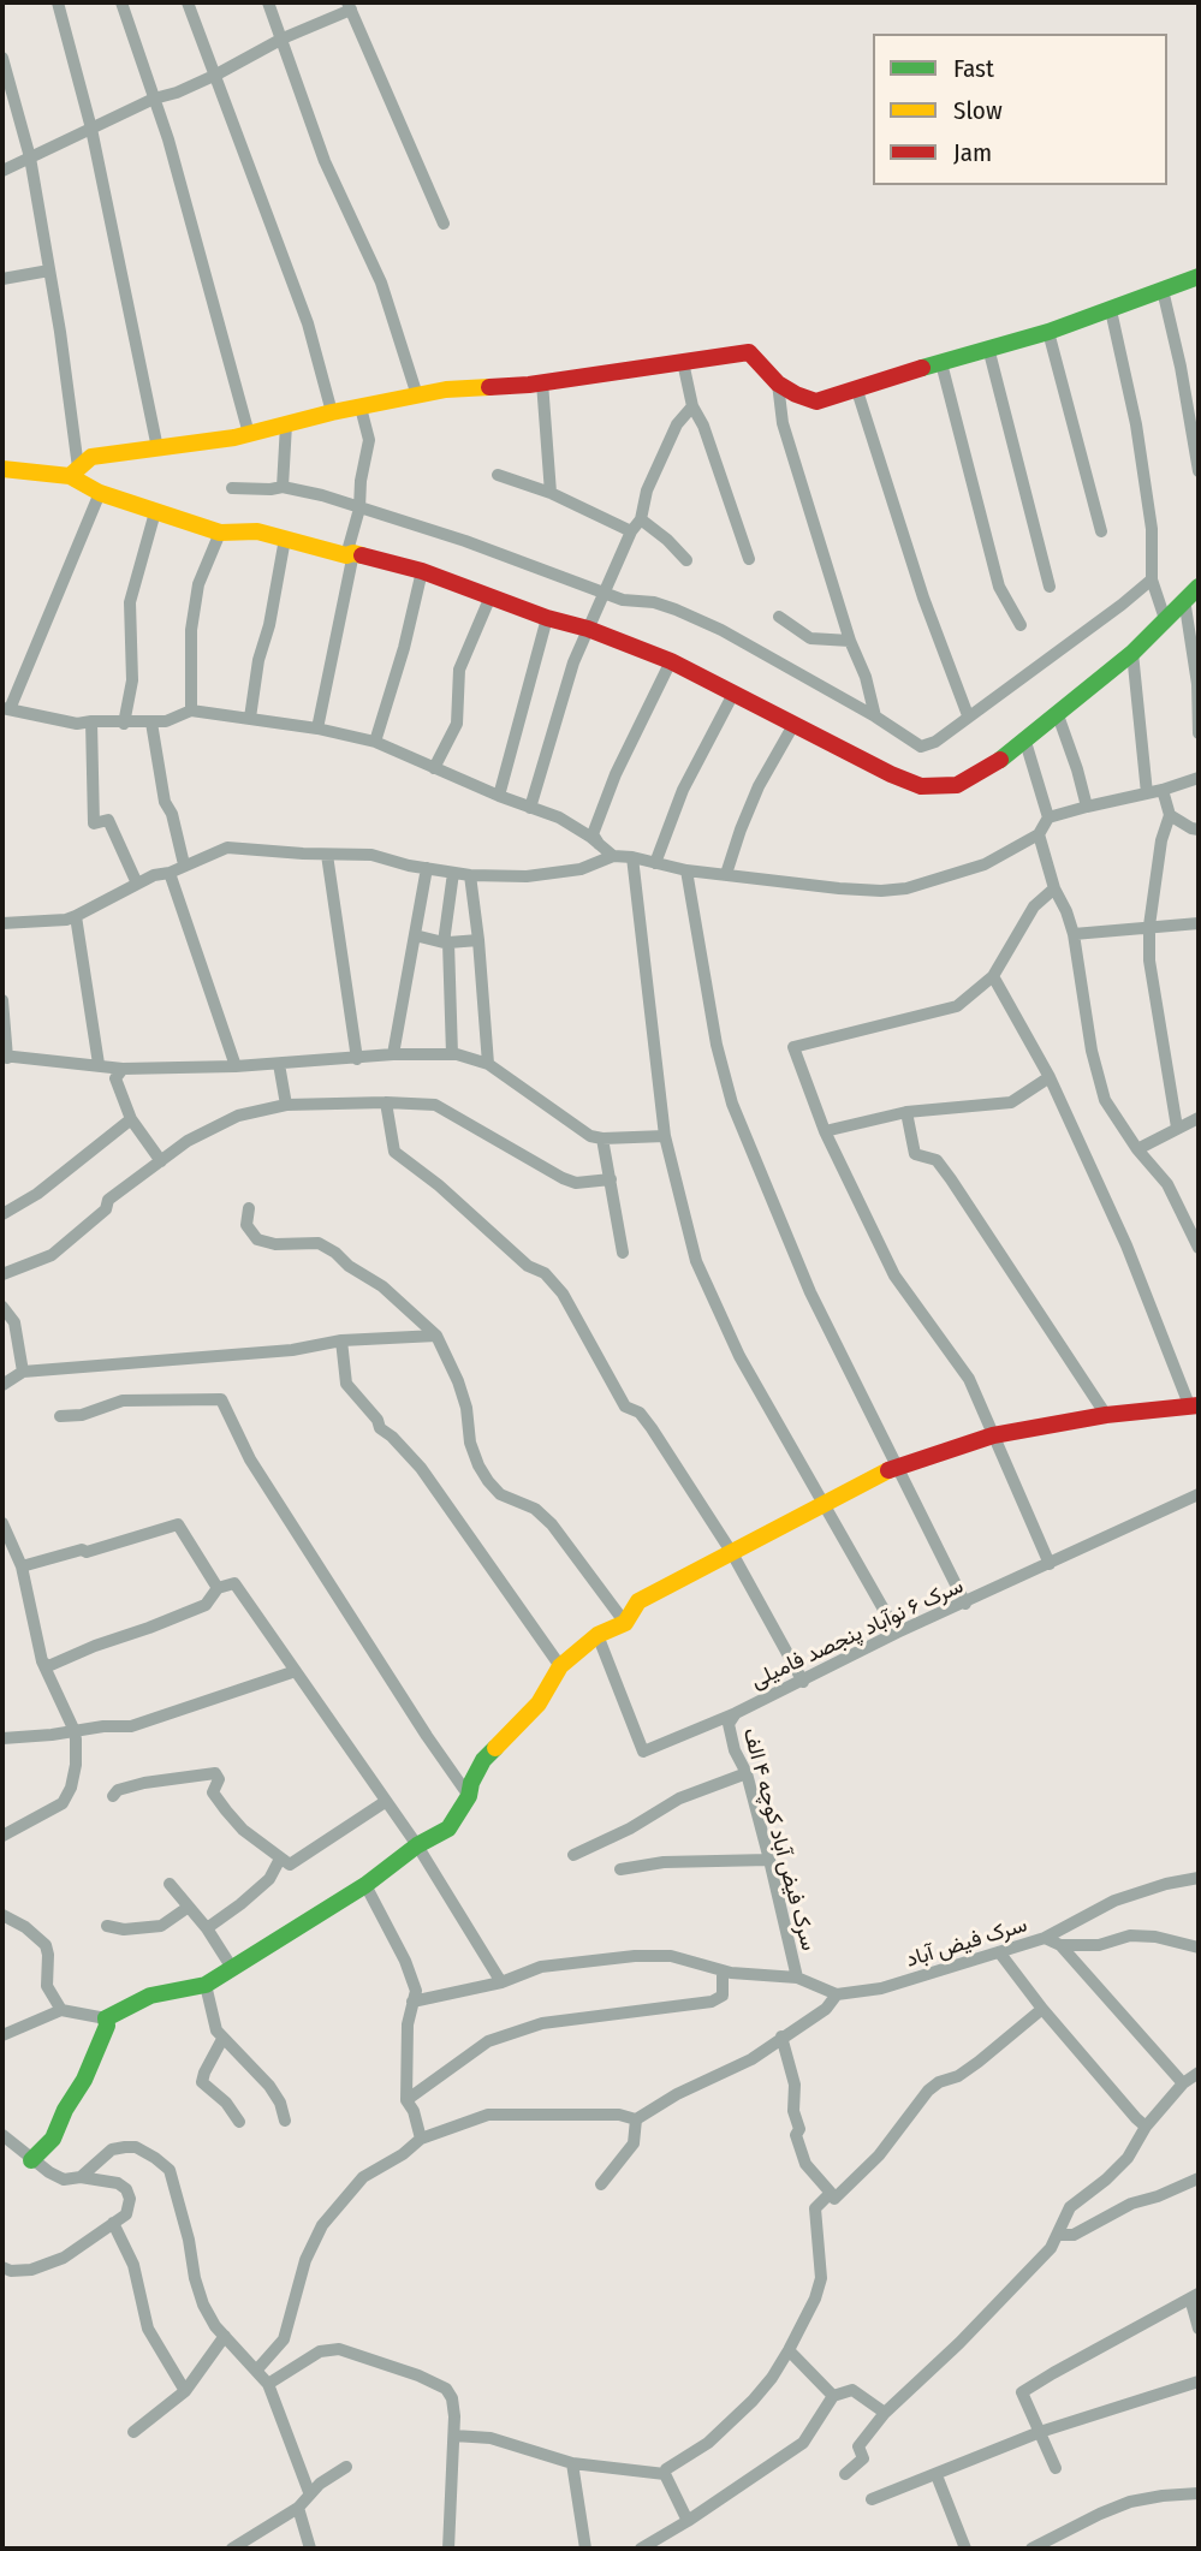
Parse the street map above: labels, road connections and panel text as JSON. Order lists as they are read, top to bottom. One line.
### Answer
{"streets":{"street":["سرک ۶ نوآباد پنجصد فامیلی","سرک فيض آباد کوچه ۴ الف","سرک فيض آباد"]},"crossings":[["سرک ۶ نوآباد پنجصد فامیلی","سرک فيض آباد کوچه ۴ الف"]],"legend":["Fast","Slow","Jam"]}
